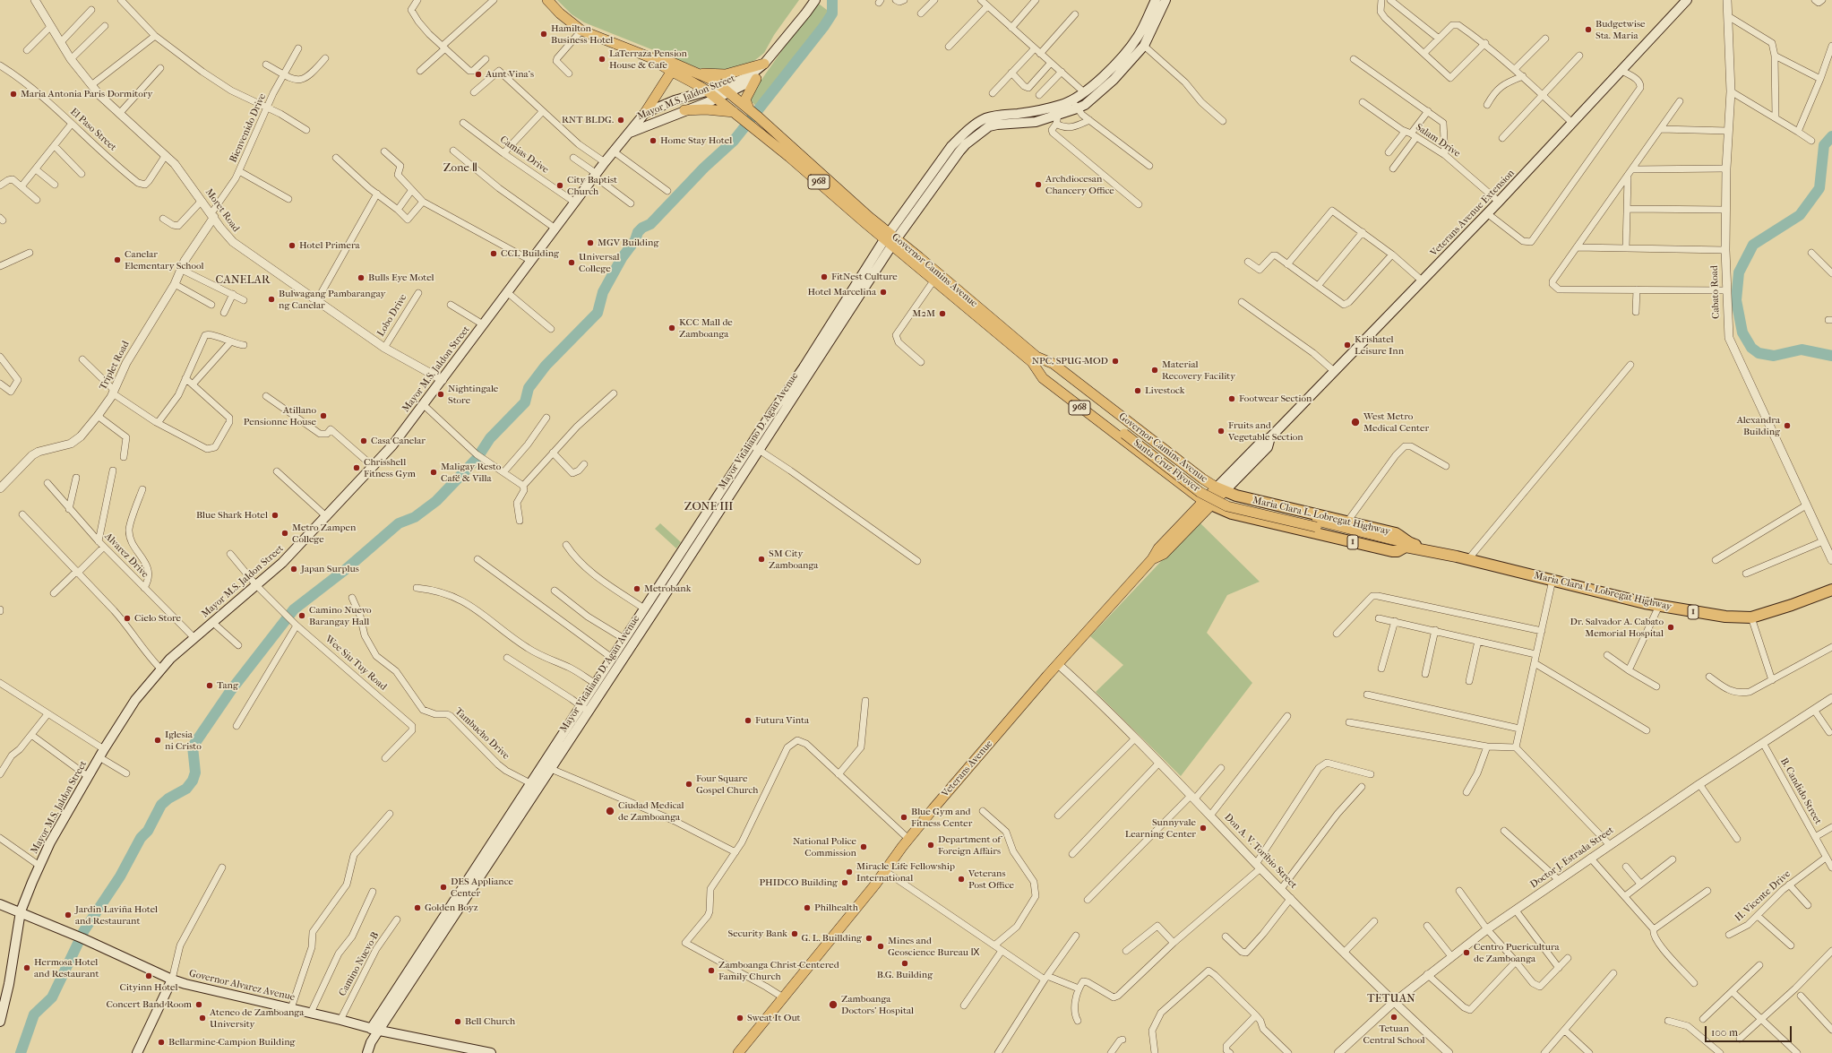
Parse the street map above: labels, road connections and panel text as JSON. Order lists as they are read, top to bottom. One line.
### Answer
{"streets":{"highway":["Maria Clara L. Lobregat Highway","1"],"main road":["Mayor M.S. Jaldon Street","968","Veterans Avenue Extension","Governor Camins Avenue","Mayor Vitaliano D. Agan Avenue","Santa Cruz Flyover","Veterans Avenue","Governor Alvarez Avenue"],"street":["Bienvenido Drive","El Paso Street","Salam Drive","Camias Drive","Moret Road","Cabato Road","Lobo Drive","Triplet Road","Alvarez Drive","Wee Siu Tuy Road","Tambucho Drive","B. Candido Street","Don A. V. Toribio Street","Doctor J. Estrada Street","H. Vicente Drive","Camino Nuevo-B"]},"crossings":[["Mayor M.S. Jaldon Street","Camias Drive"],["Mayor M.S. Jaldon Street","Moret Road"],["Mayor M.S. Jaldon Street","Governor Camins Avenue"],["Mayor M.S. Jaldon Street","Alvarez Drive"],["Mayor M.S. Jaldon Street","Wee Siu Tuy Road"],["Mayor M.S. Jaldon Street","Governor Alvarez Avenue"],["Bienvenido Drive","Moret Road"],["Bienvenido Drive","Triplet Road"],["El Paso Street","Moret Road"],["Salam Drive","Veterans Avenue Extension"],["Moret Road","Lobo Drive"],["Moret Road","Triplet Road"],["Veterans Avenue Extension","Governor Camins Avenue"],["Veterans Avenue Extension","Maria Clara L. Lobregat Highway"],["Veterans Avenue Extension","Veterans Avenue"],["Governor Camins Avenue","Mayor Vitaliano D. Agan Avenue"],["Governor Camins Avenue","Santa Cruz Flyover"],["Governor Camins Avenue","Maria Clara L. Lobregat Highway"],["Governor Camins Avenue","Veterans Avenue"],["Mayor Vitaliano D. Agan Avenue","Tambucho Drive"],["Mayor Vitaliano D. Agan Avenue","Governor Alvarez Avenue"],["Santa Cruz Flyover","Maria Clara L. Lobregat Highway"],["Maria Clara L. Lobregat Highway","Veterans Avenue"],["Veterans Avenue","Don A. V. Toribio Street"],["B. Candido Street","Doctor J. Estrada Street"],["B. Candido Street","H. Vicente Drive"],["Don A. V. Toribio Street","Doctor J. Estrada Street"],["Camino Nuevo-B","Governor Alvarez Avenue"]],"districts":["Zone Ⅱ","CANELAR","ZONE III","TETUAN"],"places":["Budgetwise Sta. Maria","Hamilton Business Hotel","LaTerraza Pension House & Cafe","Aunt Vina's","Maria Antonia Paris Dormitory","RNT BLDG.","Home Stay Hotel","Archdiocesan Chancery Office","City Baptist Church","MGV Building","Hotel Primera","CCL Building","Canelar Elementary School","Universal College","FitNest Culture","Bulls Eye Motel","Hotel Marcelina","Bulwagang Pambarangay ng Canelar","M2M","KCC Mall de Zamboanga","Krishatel Leisure Inn","NPC, SPUG-MOD","Material Recovery Facility","Livestock","Nightingale Store","Footwear Section","Atillano Pensionne House","West Metro Medical Center","Alexandra Building","Fruits and Vegetable Section","Casa Canelar","Chrisshell Fitness Gym","Maligay Resto Café & Villa","Blue Shark Hotel","Metro Zampen College","SM City Zamboanga","Japan Surplus","Metrobank","Camino Nuevo Barangay Hall","Cielo Store","Dr. Salvador A. Cabato Memorial Hospital","Tang","Futura Vinta","Iglesia ni Cristo","Four Square Gospel Church","Ciudad Medical de Zamboanga","Blue Gym and Fitness Center","Sunnyvale Learning Center","Department of Foreign Affairs","National Police Commission","Miracle Life Fellowship International","Veterans Post Office","PHIDCO Building","DES Appliance Center","Golden Boyz","Philhealth","Jardin Laviña Hotel and Restaurant","Security Bank","G. L. Buillding","Mines and Geoscience Bureau Ⅸ","Centro Puericultura de Zamboanga","B.G. Building","Hermosa Hotel and Restaurant","Zamboanga Christ-Centered Family Church","Cityinn Hotel","Concert Band Room","Zamboanga Doctors' Hospital","Tetuan Central School","Ateneo de Zamboanga University","Sweat It Out","Bell Church","Bellarmine-Campion Building"],"scale_bar":"100 m"}
